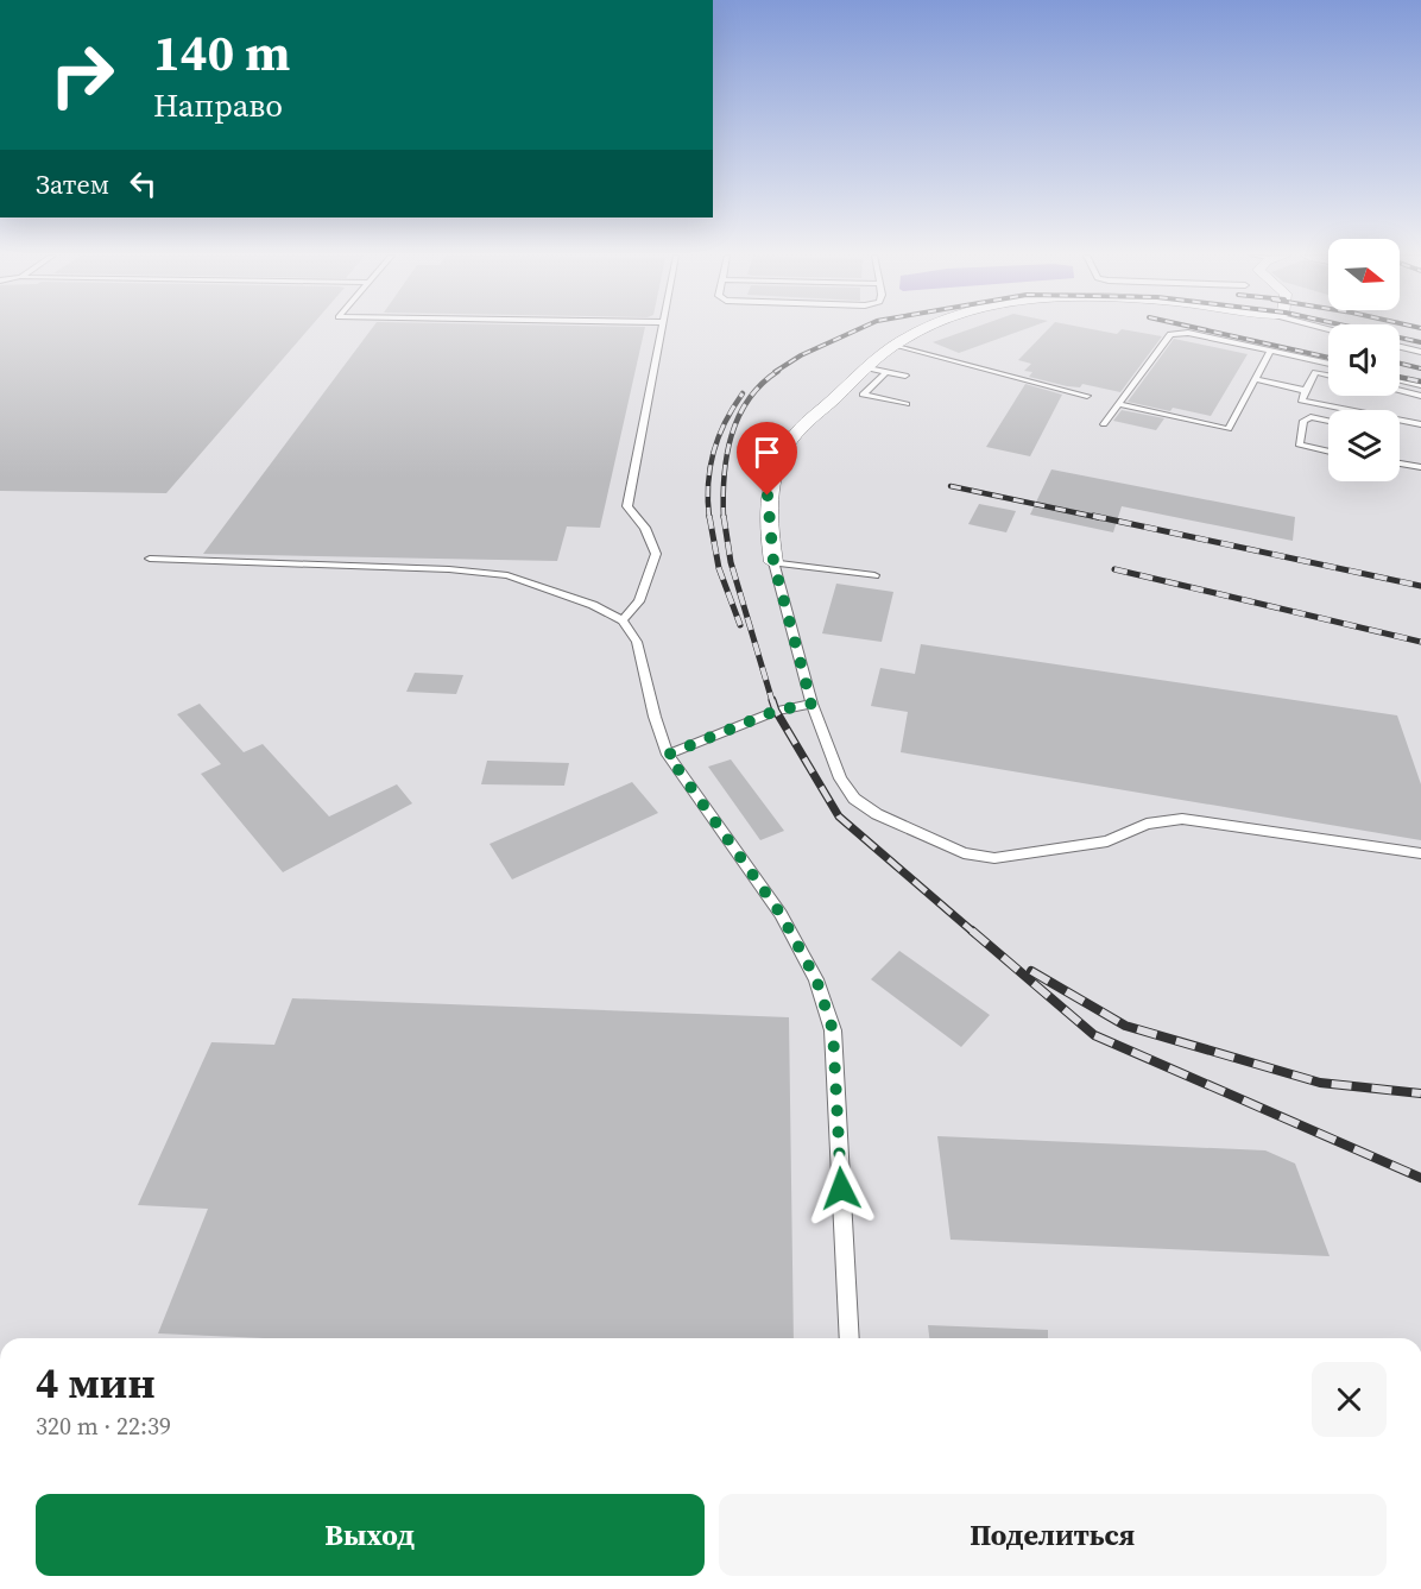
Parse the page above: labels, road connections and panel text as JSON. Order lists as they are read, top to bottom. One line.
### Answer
{"north":"right","page":{"turn":["140 m","Направо"],"then":"Затем","heading":["4 мин","320 m · 22:39"],"buttons":["Выход","Поделиться"]}}
